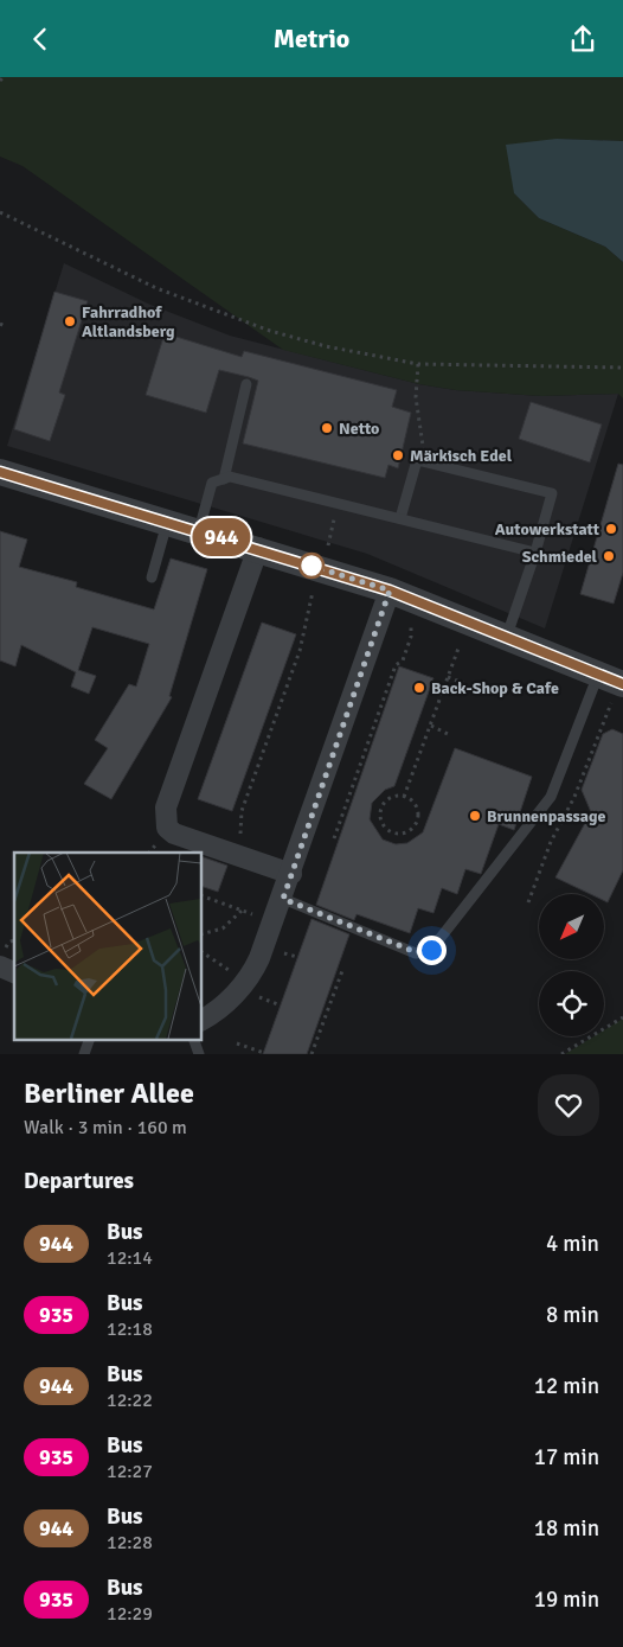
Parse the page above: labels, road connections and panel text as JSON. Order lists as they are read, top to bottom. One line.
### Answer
{"places":["Fahrradhof Altlandsberg","Netto","Märkisch Edel","Autowerkstatt","Schmiedel","Back-Shop & Cafe","Brunnenpassage"],"lines":["bus line 944"],"north":"bottom left","page":{"header":"Metrio","on_map":"944","heading":[["Berliner Allee","Walk · 3 min · 160 m"],"Departures"],"list":[{"mark":"944","name":"Bus","note":"12:14","value":"4 min"},{"mark":"935","name":"Bus","note":"12:18","value":"8 min"},{"mark":"944","name":"Bus","note":"12:22","value":"12 min"},{"mark":"935","name":"Bus","note":"12:27","value":"17 min"},{"mark":"944","name":"Bus","note":"12:28","value":"18 min"},{"mark":"935","name":"Bus","note":"12:29","value":"19 min"}]}}
